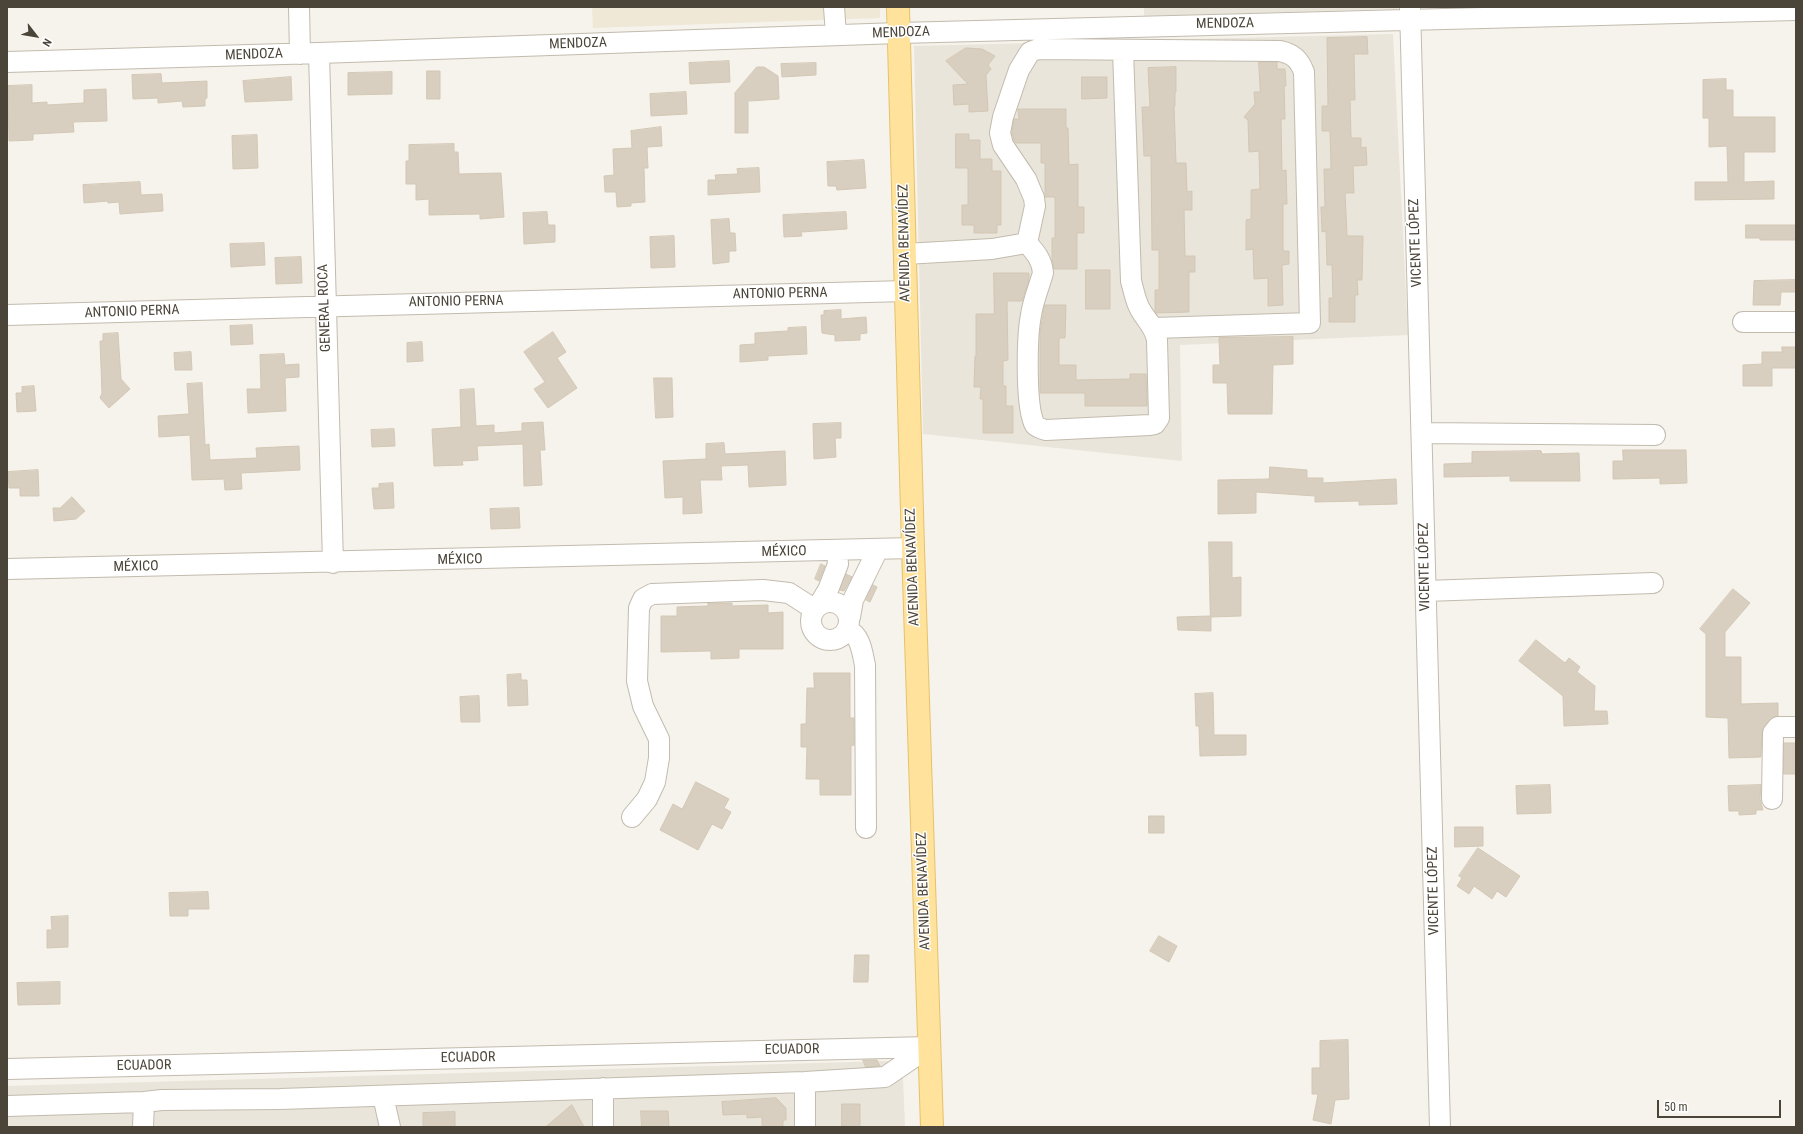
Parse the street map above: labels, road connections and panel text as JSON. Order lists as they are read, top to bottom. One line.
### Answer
{"streets":{"main road":["AVENIDA BENAVÍDEZ"],"street":["MENDOZA","VICENTE LÓPEZ","ANTONIO PERNA","GENERAL ROCA","MÉXICO","ECUADOR"]},"crossings":[["MENDOZA","AVENIDA BENAVÍDEZ"],["MENDOZA","VICENTE LÓPEZ"],["MENDOZA","GENERAL ROCA"],["AVENIDA BENAVÍDEZ","ANTONIO PERNA"],["AVENIDA BENAVÍDEZ","MÉXICO"],["AVENIDA BENAVÍDEZ","ECUADOR"],["ANTONIO PERNA","GENERAL ROCA"],["GENERAL ROCA","MÉXICO"]],"scale_bar":"50 m","north":"bottom right"}
